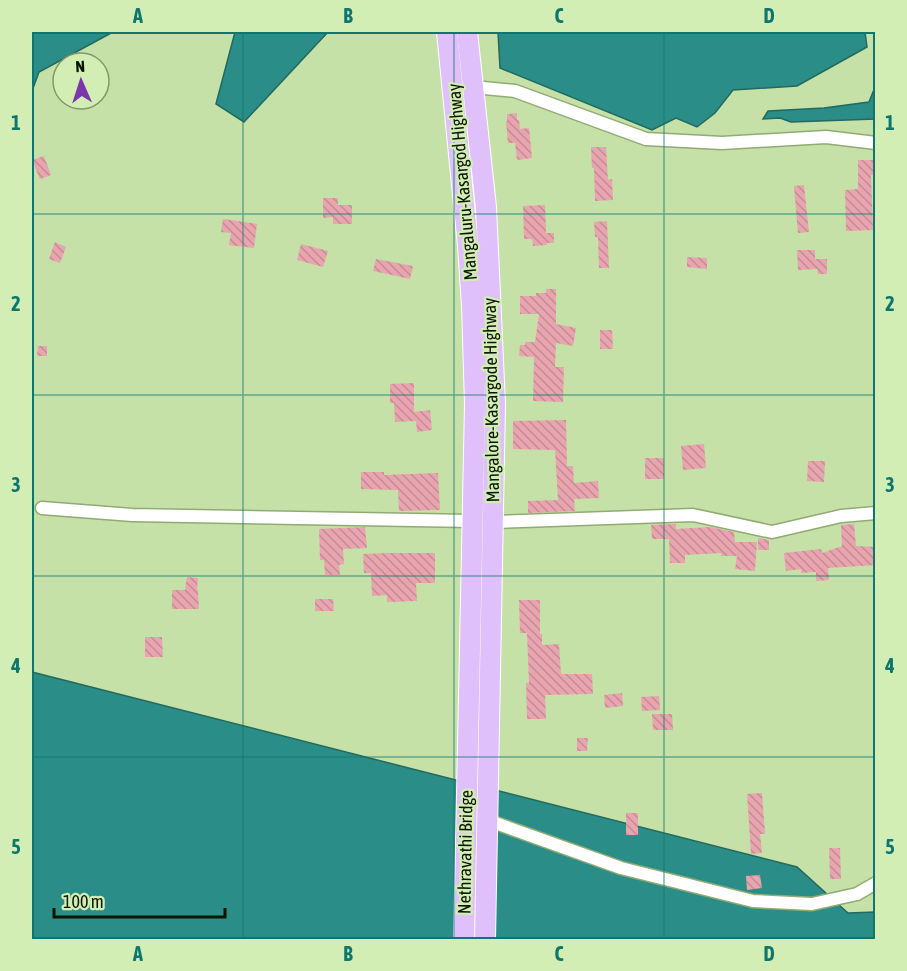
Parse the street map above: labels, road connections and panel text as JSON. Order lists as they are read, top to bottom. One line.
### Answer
{"streets":{"highway":["Mangaluru-Kasargod Highway","Mangalore-Kasargode Highway","Nethravathi Bridge"]},"crossings":[["Mangaluru-Kasargod Highway","Nethravathi Bridge"],["Mangalore-Kasargode Highway","Nethravathi Bridge"]],"scale_bar":"100 m","north":"top","grid":{"columns":["A","B","C","D"],"rows":["1","2","3","4","5"]}}
